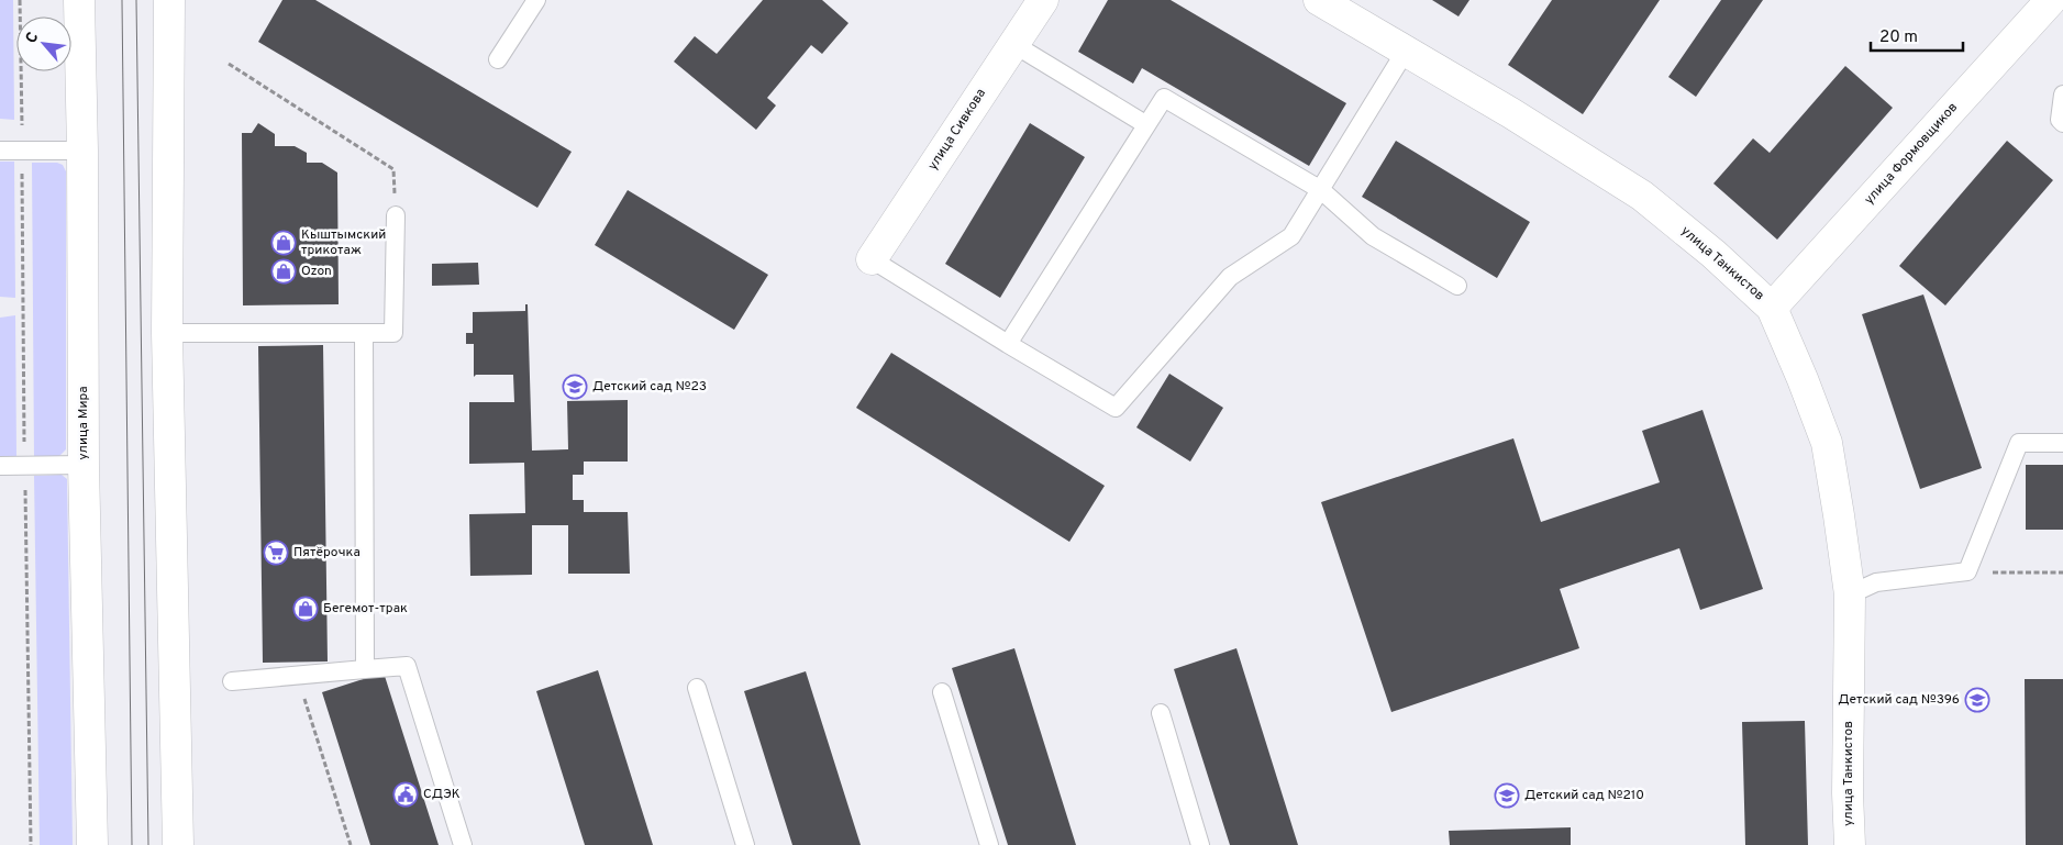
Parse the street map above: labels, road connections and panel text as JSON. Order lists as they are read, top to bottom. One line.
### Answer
{"streets":{"street":["улица Сивкова","улица Формовщиков","улица Танкистов","улица Мира"]},"crossings":[["улица Формовщиков","улица Танкистов"]],"places":{"shop":["Кыштымский трикотаж","Ozon","Бегемот-трак"],"school or university":["Детский сад №23","Детский сад №396","Детский сад №210"],"supermarket":["Пятёрочка"],"public building":["СДЭК"]},"scale_bar":"20 m","north":"top left"}
